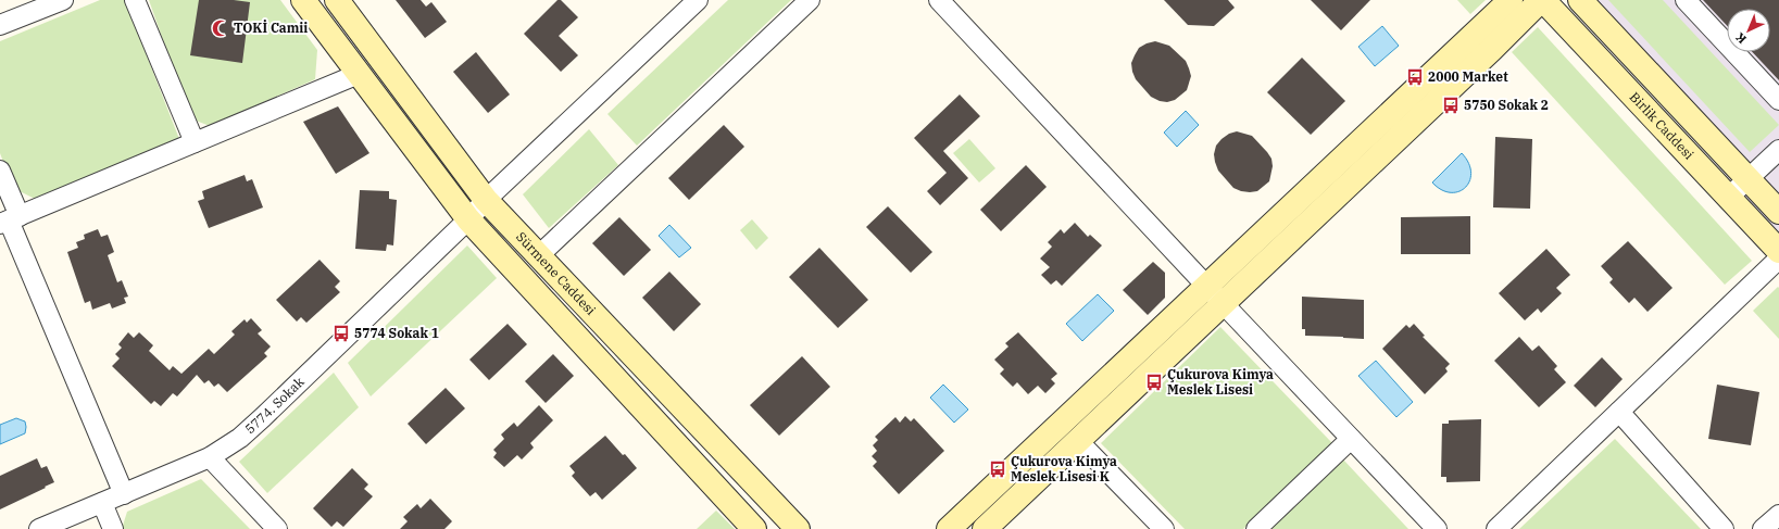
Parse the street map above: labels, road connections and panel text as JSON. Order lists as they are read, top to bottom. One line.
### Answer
{"streets":{"street":["Birlik Caddesi","Sürmene Caddesi","5774. Sokak"]},"crossings":[["Sürmene Caddesi","5774. Sokak"]],"places":{"mosque":["TOKİ Camii"],"bus stop":["2000 Market","5750 Sokak 2","5774 Sokak 1","Çukurova Kimya Meslek Lisesi","Çukurova Kimya Meslek Lisesi K"]},"north":"bottom left"}
